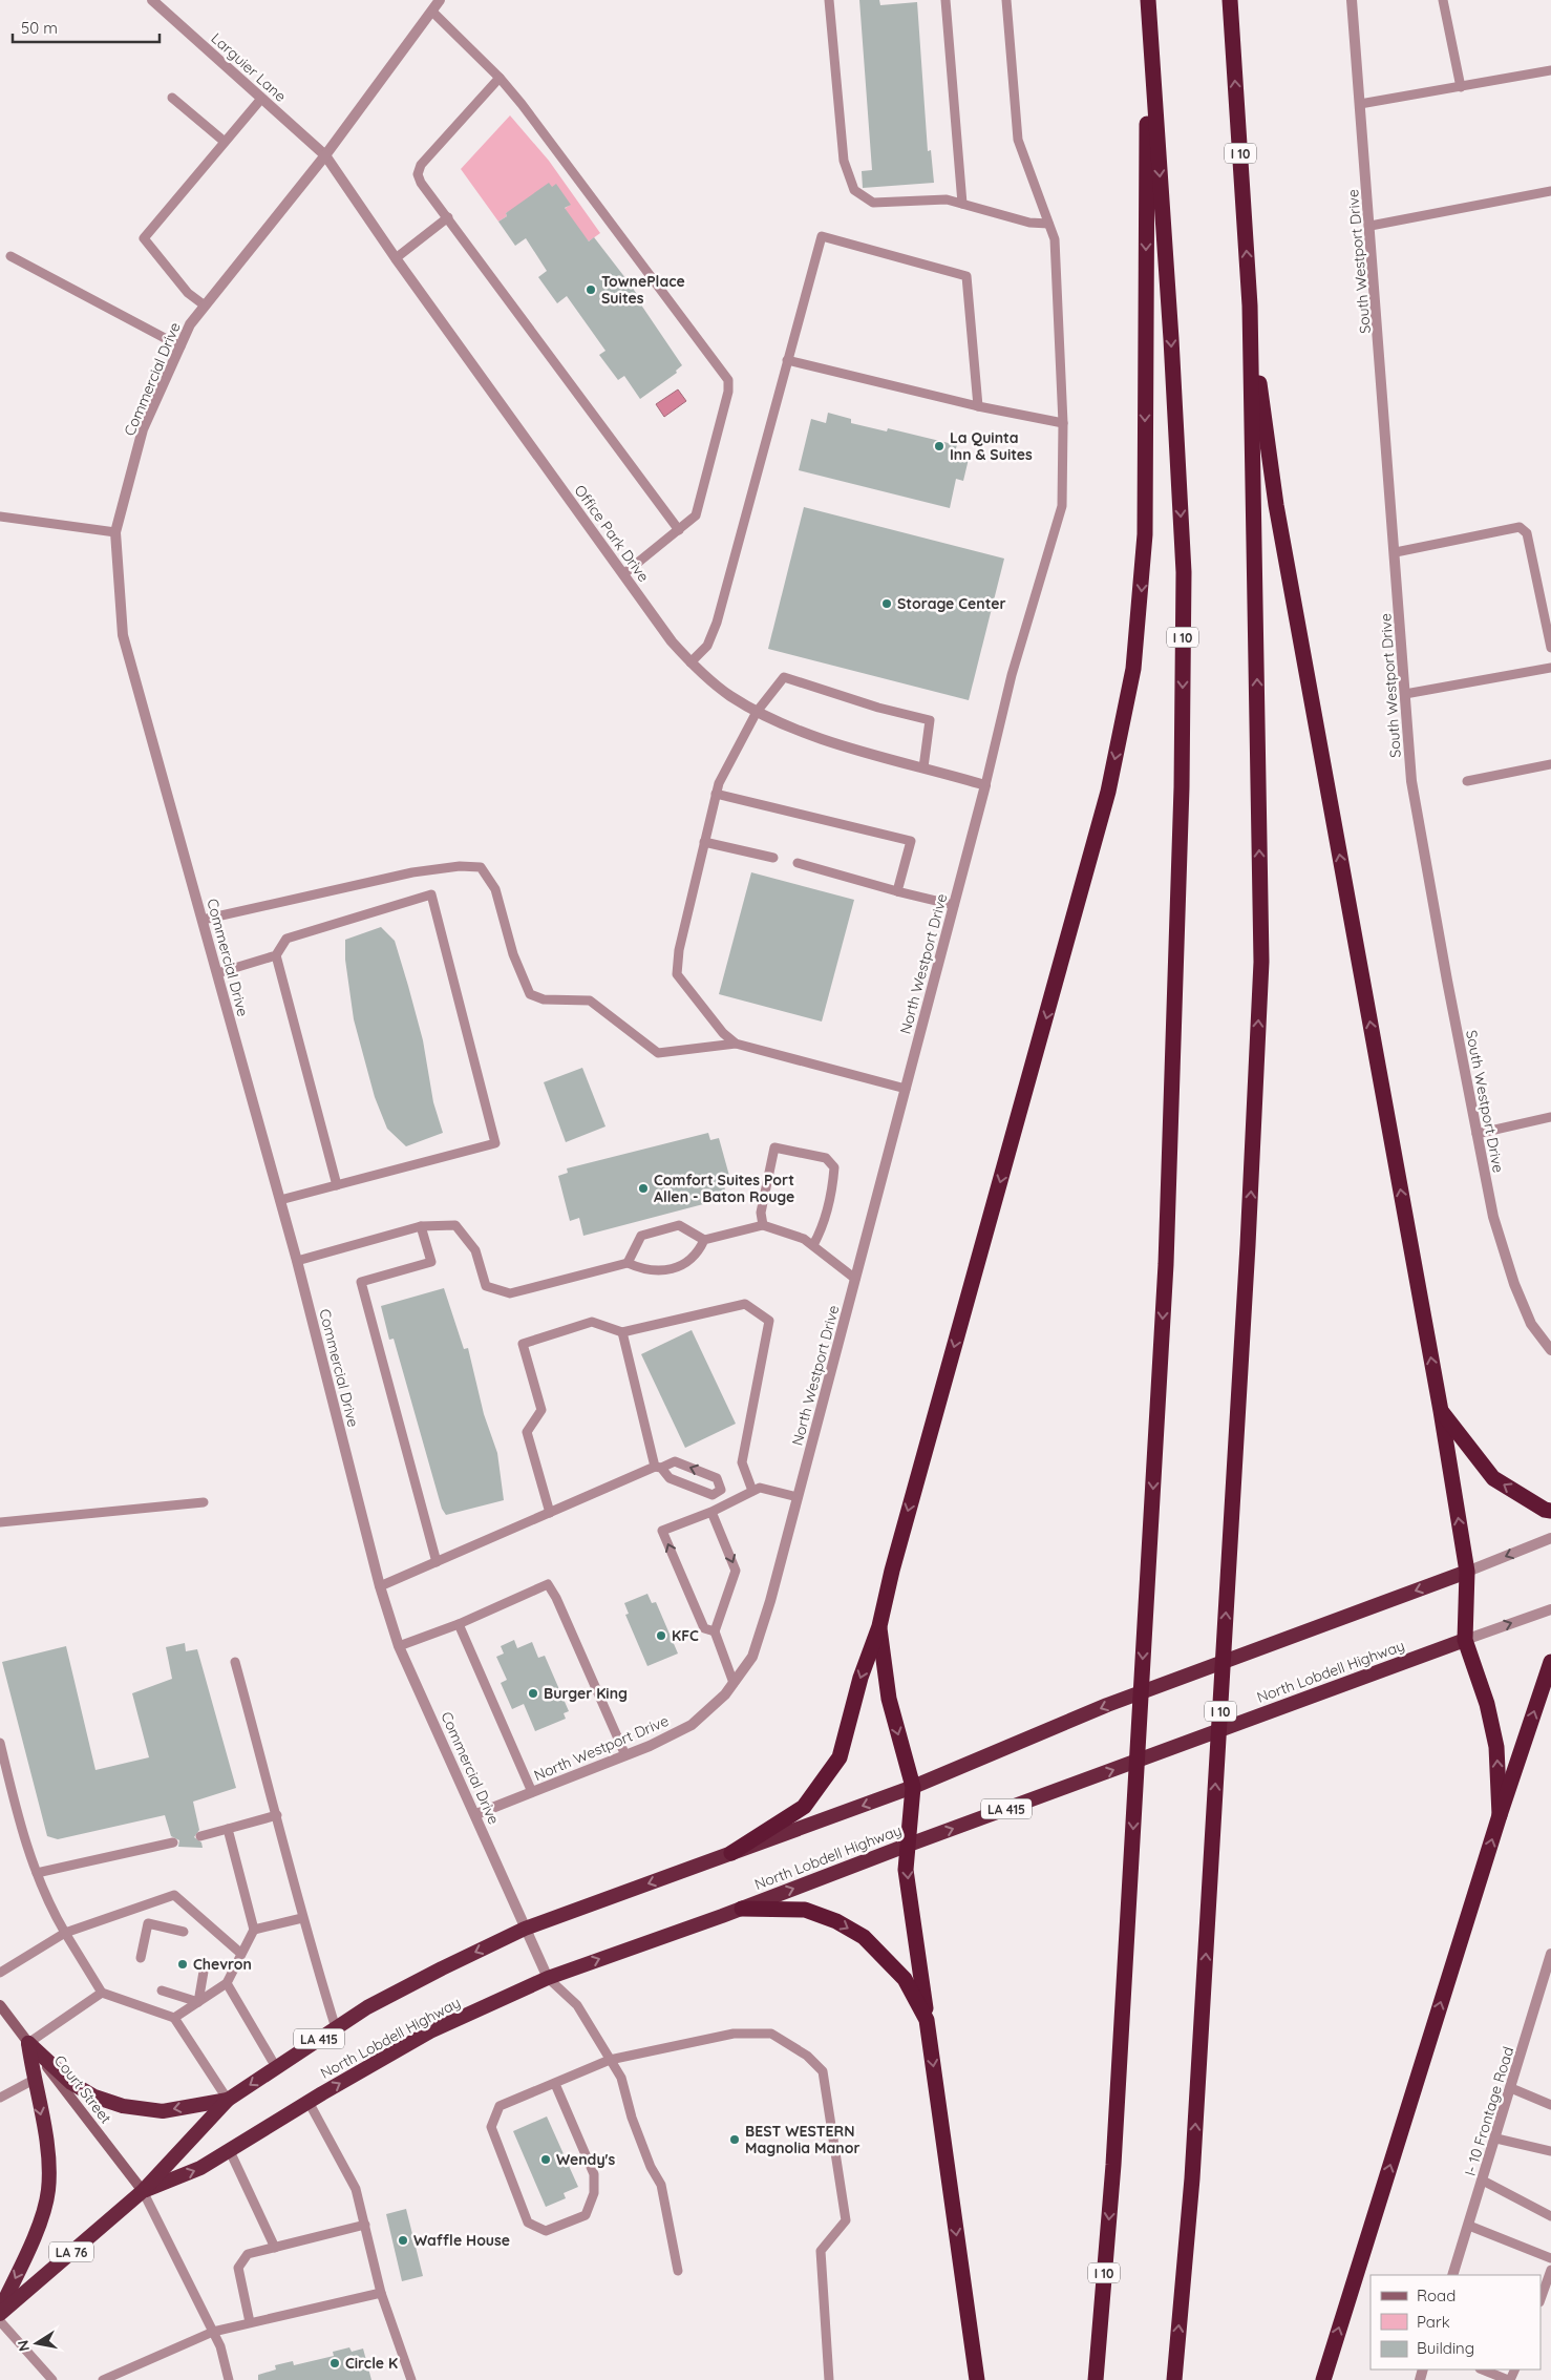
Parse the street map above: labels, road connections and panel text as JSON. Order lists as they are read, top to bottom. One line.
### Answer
{"streets":{"highway":["I 10","North Lobdell Highway","LA 415","LA 76"],"main road":["Court Street"],"street":["Larguier Lane","South Westport Drive","Commercial Drive","Office Park Drive","North Westport Drive","I- 10 Frontage Road"]},"crossings":[["Larguier Lane","Commercial Drive"],["Larguier Lane","Office Park Drive"],["Commercial Drive","Office Park Drive"],["Commercial Drive","North Westport Drive"],["Commercial Drive","North Lobdell Highway"],["Office Park Drive","North Westport Drive"],["North Lobdell Highway","LA 415"],["North Lobdell Highway","Court Street"]],"places":["TownePlace Suites","La Quinta Inn & Suites","Storage Center","Comfort Suites Port Allen - Baton Rouge","KFC","Burger King","Chevron","BEST WESTERN Magnolia Manor","Wendy's","Waffle House","Circle K"],"legend":["Road","Park","Building"],"scale_bar":"50 m","north":"left"}
